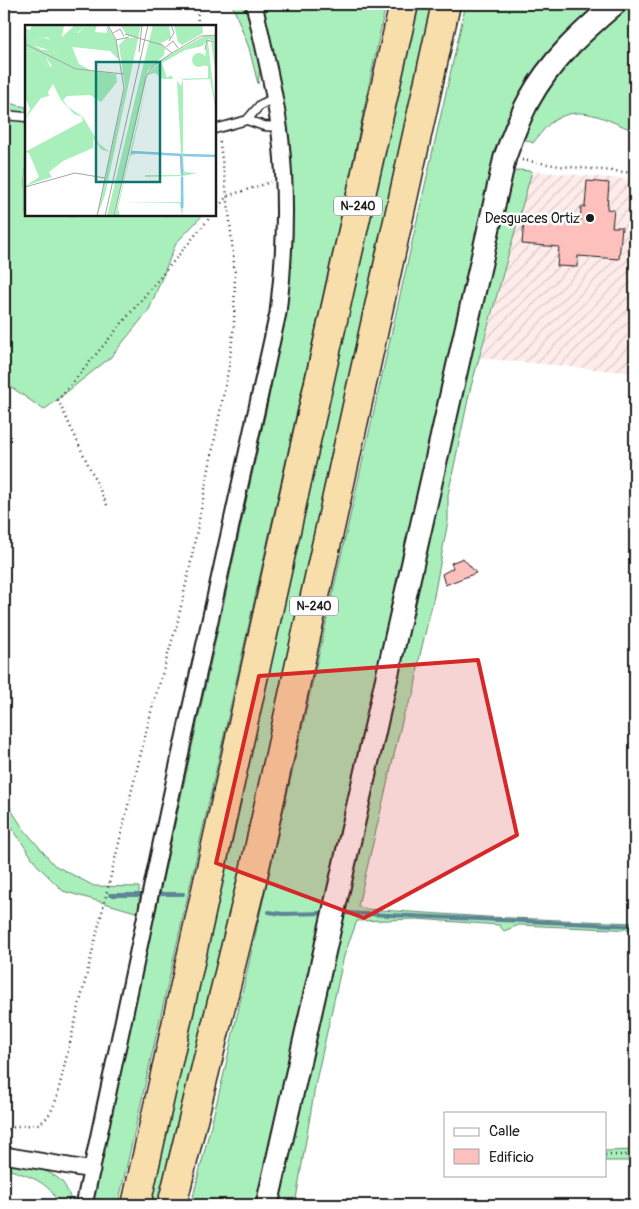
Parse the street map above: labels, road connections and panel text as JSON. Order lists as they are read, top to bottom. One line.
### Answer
{"streets":{"highway":["N-240"]},"places":["Desguaces Ortiz"],"legend":["Calle","Edificio"]}
